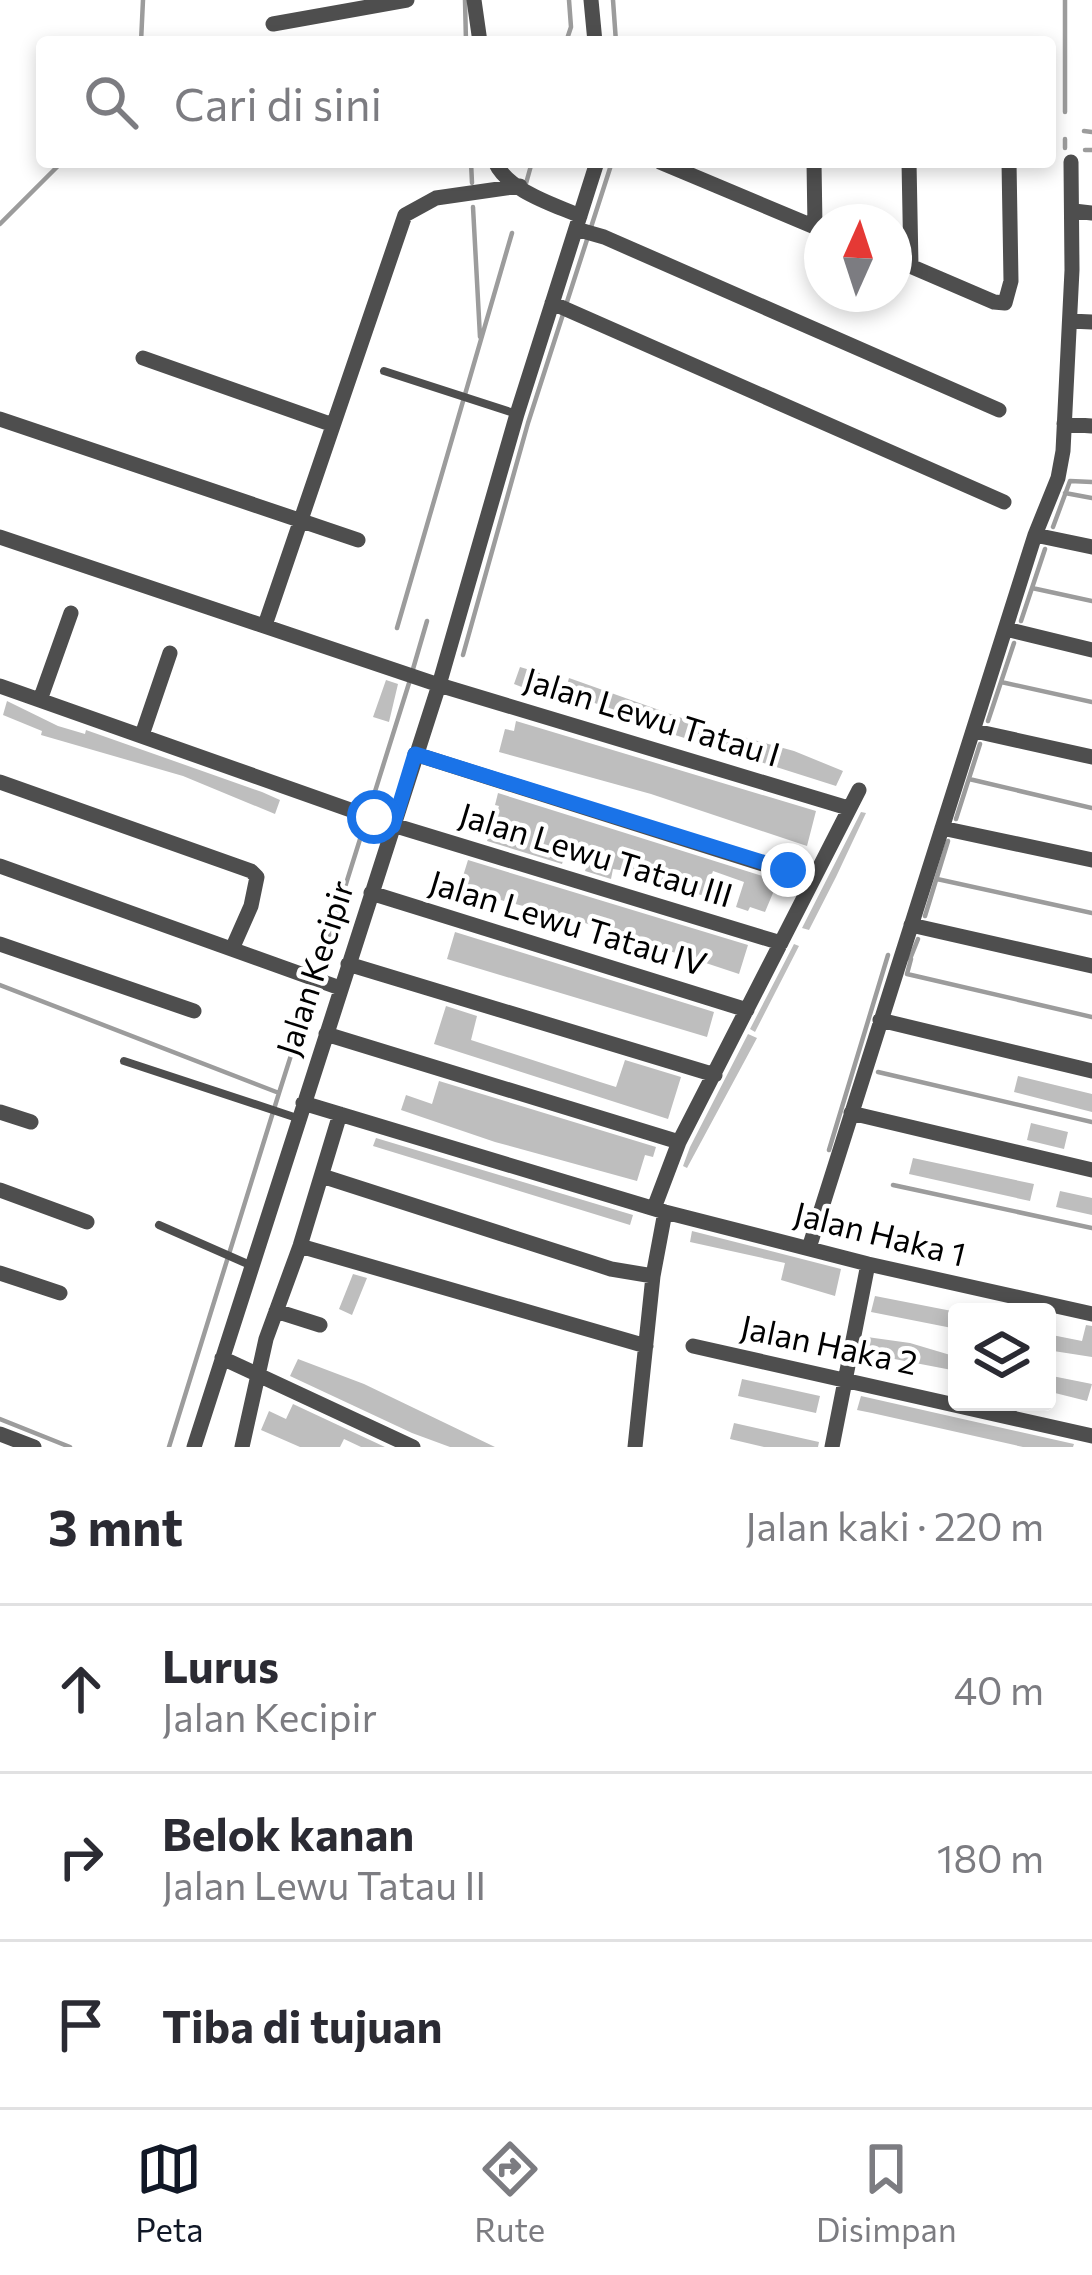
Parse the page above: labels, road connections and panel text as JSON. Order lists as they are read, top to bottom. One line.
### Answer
{"streets":{"street":["Jalan Lewu Tatau I","Jalan Lewu Tatau III","Jalan Lewu Tatau IV","Jalan Kecipir","Jalan Haka 1","Jalan Haka 2"]},"crossings":[["Jalan Lewu Tatau I","Jalan Kecipir"],["Jalan Lewu Tatau III","Jalan Kecipir"],["Jalan Lewu Tatau IV","Jalan Kecipir"],["Jalan Kecipir","Jalan Haka 1"]],"north":"top","page":{"search":"Cari di sini","heading":["3 mnt","Jalan kaki · 220 m"],"list":[["Lurus","Jalan Kecipir","40 m"],["Belok kanan","Jalan Lewu Tatau II","180 m"],"Tiba di tujuan"],"nav":["Peta","Rute","Disimpan"]}}
